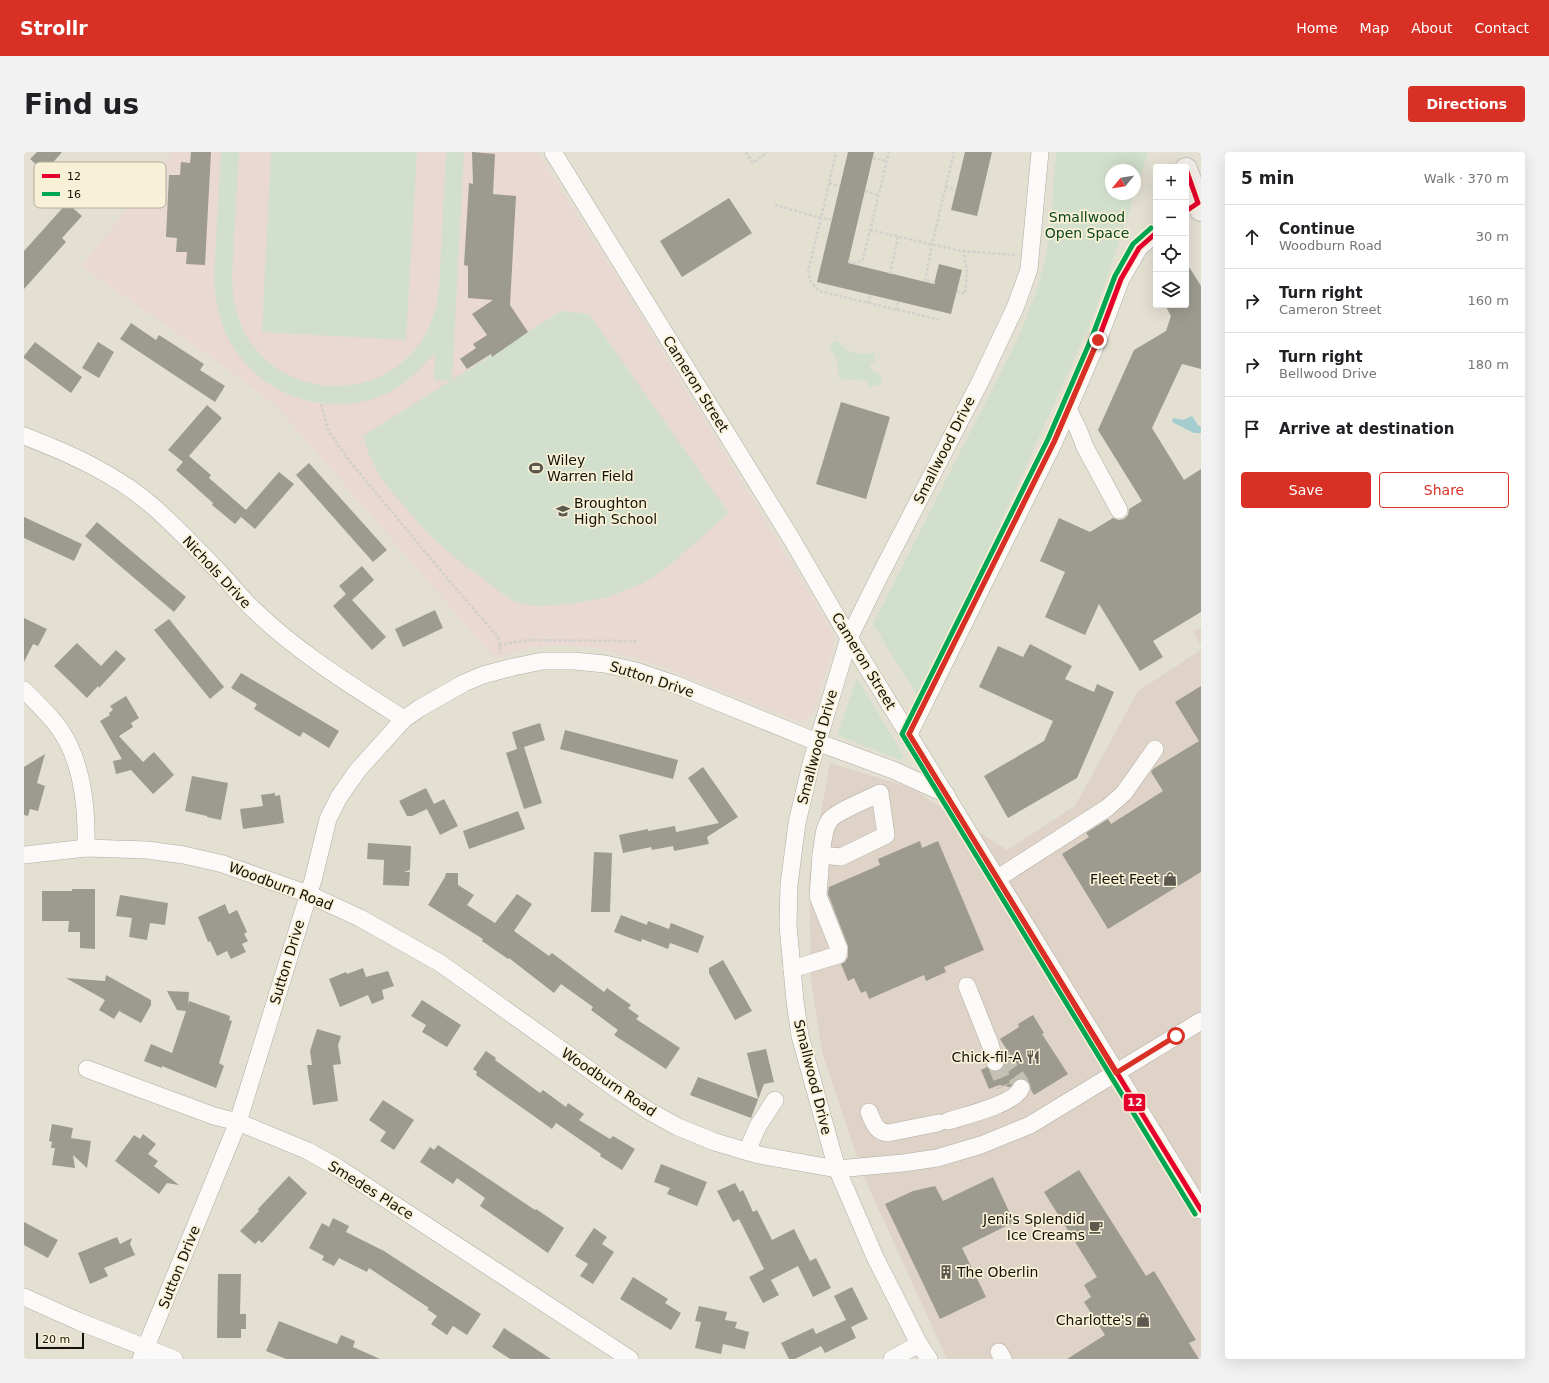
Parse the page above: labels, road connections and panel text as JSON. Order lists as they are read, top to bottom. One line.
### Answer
{"streets":{"street":["Cameron Street","Smallwood Drive","Nichols Drive","Sutton Drive","Woodburn Road","Smedes Place"]},"crossings":[["Cameron Street","Smallwood Drive"],["Cameron Street","Sutton Drive"],["Cameron Street","Woodburn Road"],["Smallwood Drive","Sutton Drive"],["Smallwood Drive","Woodburn Road"],["Nichols Drive","Sutton Drive"],["Sutton Drive","Woodburn Road"],["Sutton Drive","Smedes Place"]],"parks":["Smallwood Open Space"],"places":{"sports":["Wiley Warren Field"],"school or university":["Broughton High School"],"shop":["Fleet Feet","Charlotte's"],"restaurant":["Chick-fil-A"],"cafe":["Jeni's Splendid Ice Creams"],"building":["The Oberlin"]},"lines":["transit line 12","transit line 16"],"legend":["12","16"],"scale_bar":"20 m","north":"bottom left","page":{"header":"Strollr","nav":["Home","Map","About","Contact"],"buttons":["Directions",["Save","Share"]],"title":"Find us","heading":["5 min","Walk · 370 m"],"map_buttons":["+","−"],"list":[["Continue","Woodburn Road","30 m"],["Turn right","Cameron Street","160 m"],["Turn right","Bellwood Drive","180 m"],"Arrive at destination"],"scale":"20 m"}}
